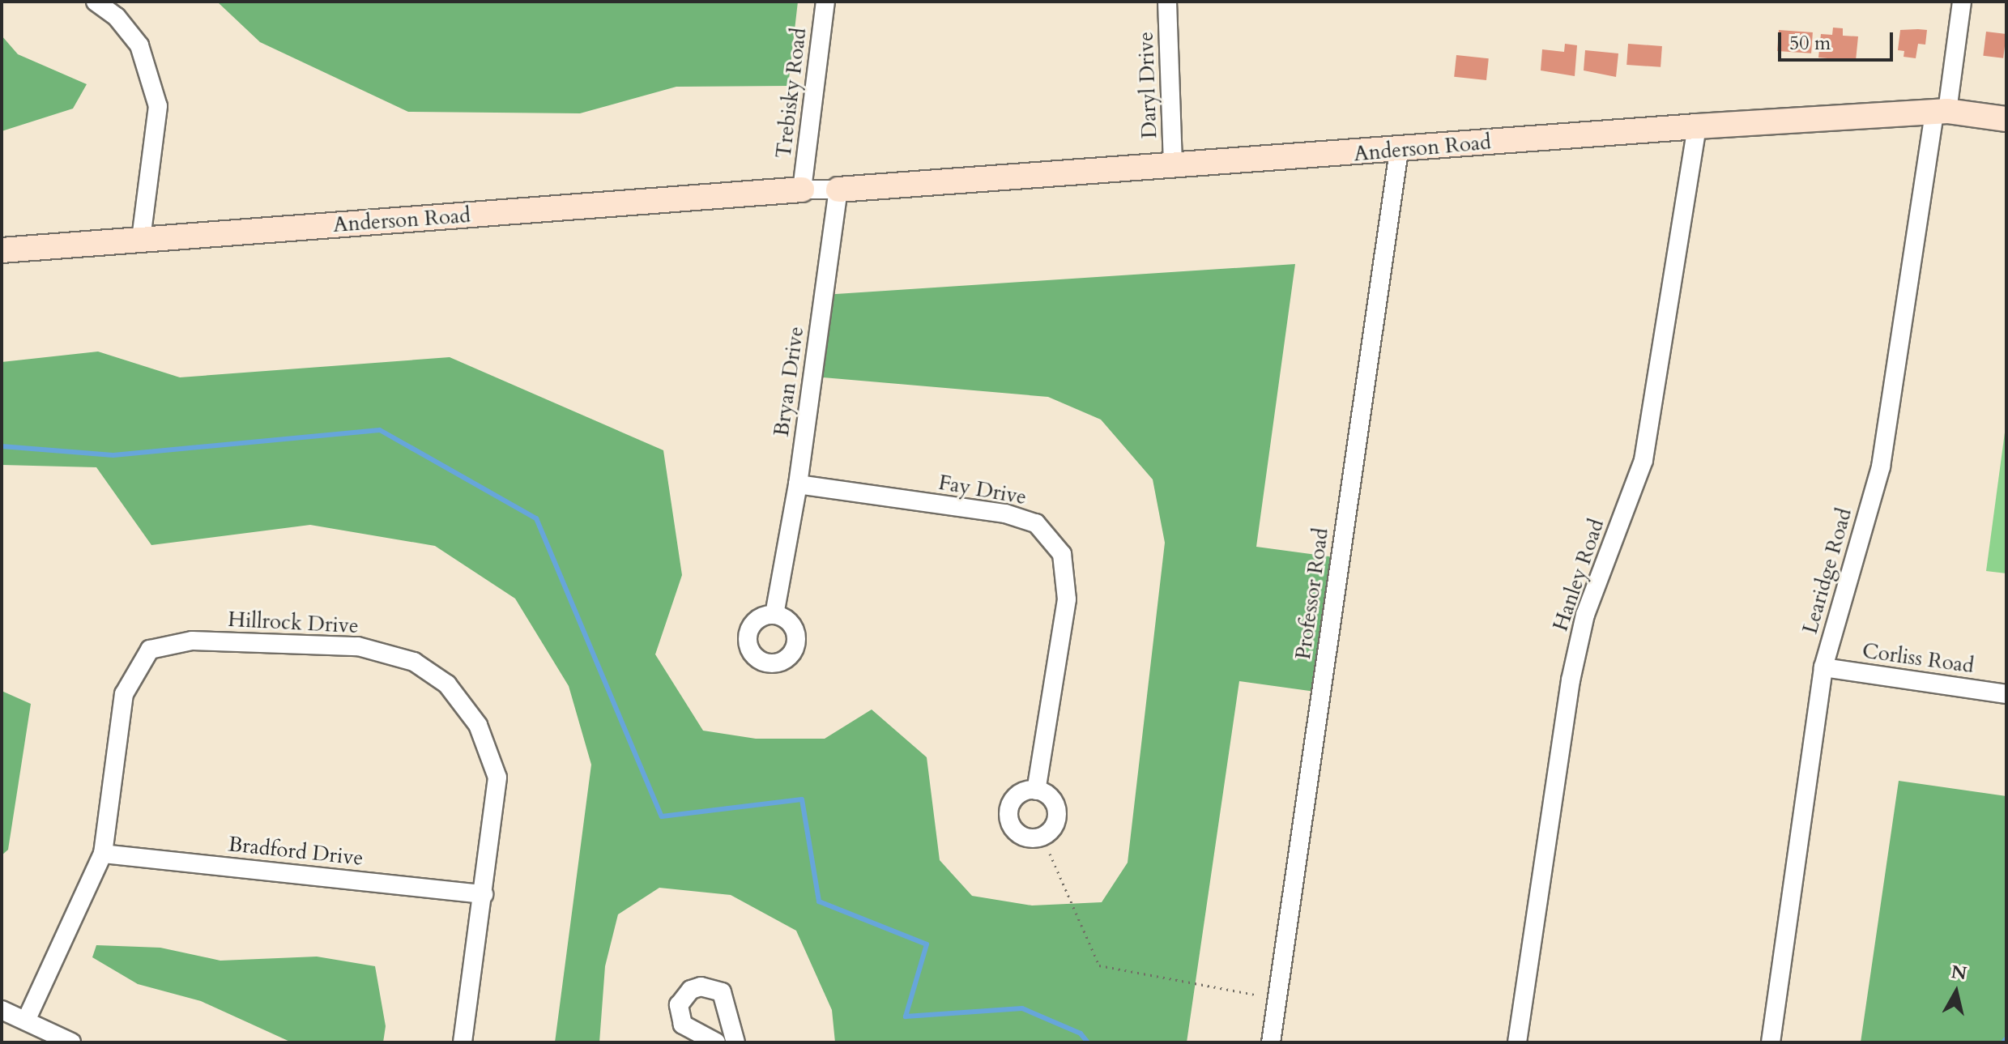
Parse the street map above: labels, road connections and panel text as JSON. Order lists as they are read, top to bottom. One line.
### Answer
{"streets":{"street":["Daryl Drive","Trebisky Road","Anderson Road","Bryan Drive","Fay Drive","Learidge Road","Hanley Road","Professor Road","Hillrock Drive","Corliss Road","Bradford Drive"]},"crossings":[["Daryl Drive","Anderson Road"],["Trebisky Road","Anderson Road"],["Anderson Road","Bryan Drive"],["Anderson Road","Learidge Road"],["Anderson Road","Hanley Road"],["Anderson Road","Professor Road"],["Bryan Drive","Fay Drive"],["Learidge Road","Corliss Road"],["Hillrock Drive","Bradford Drive"]],"scale_bar":"50 m","north":"top"}
